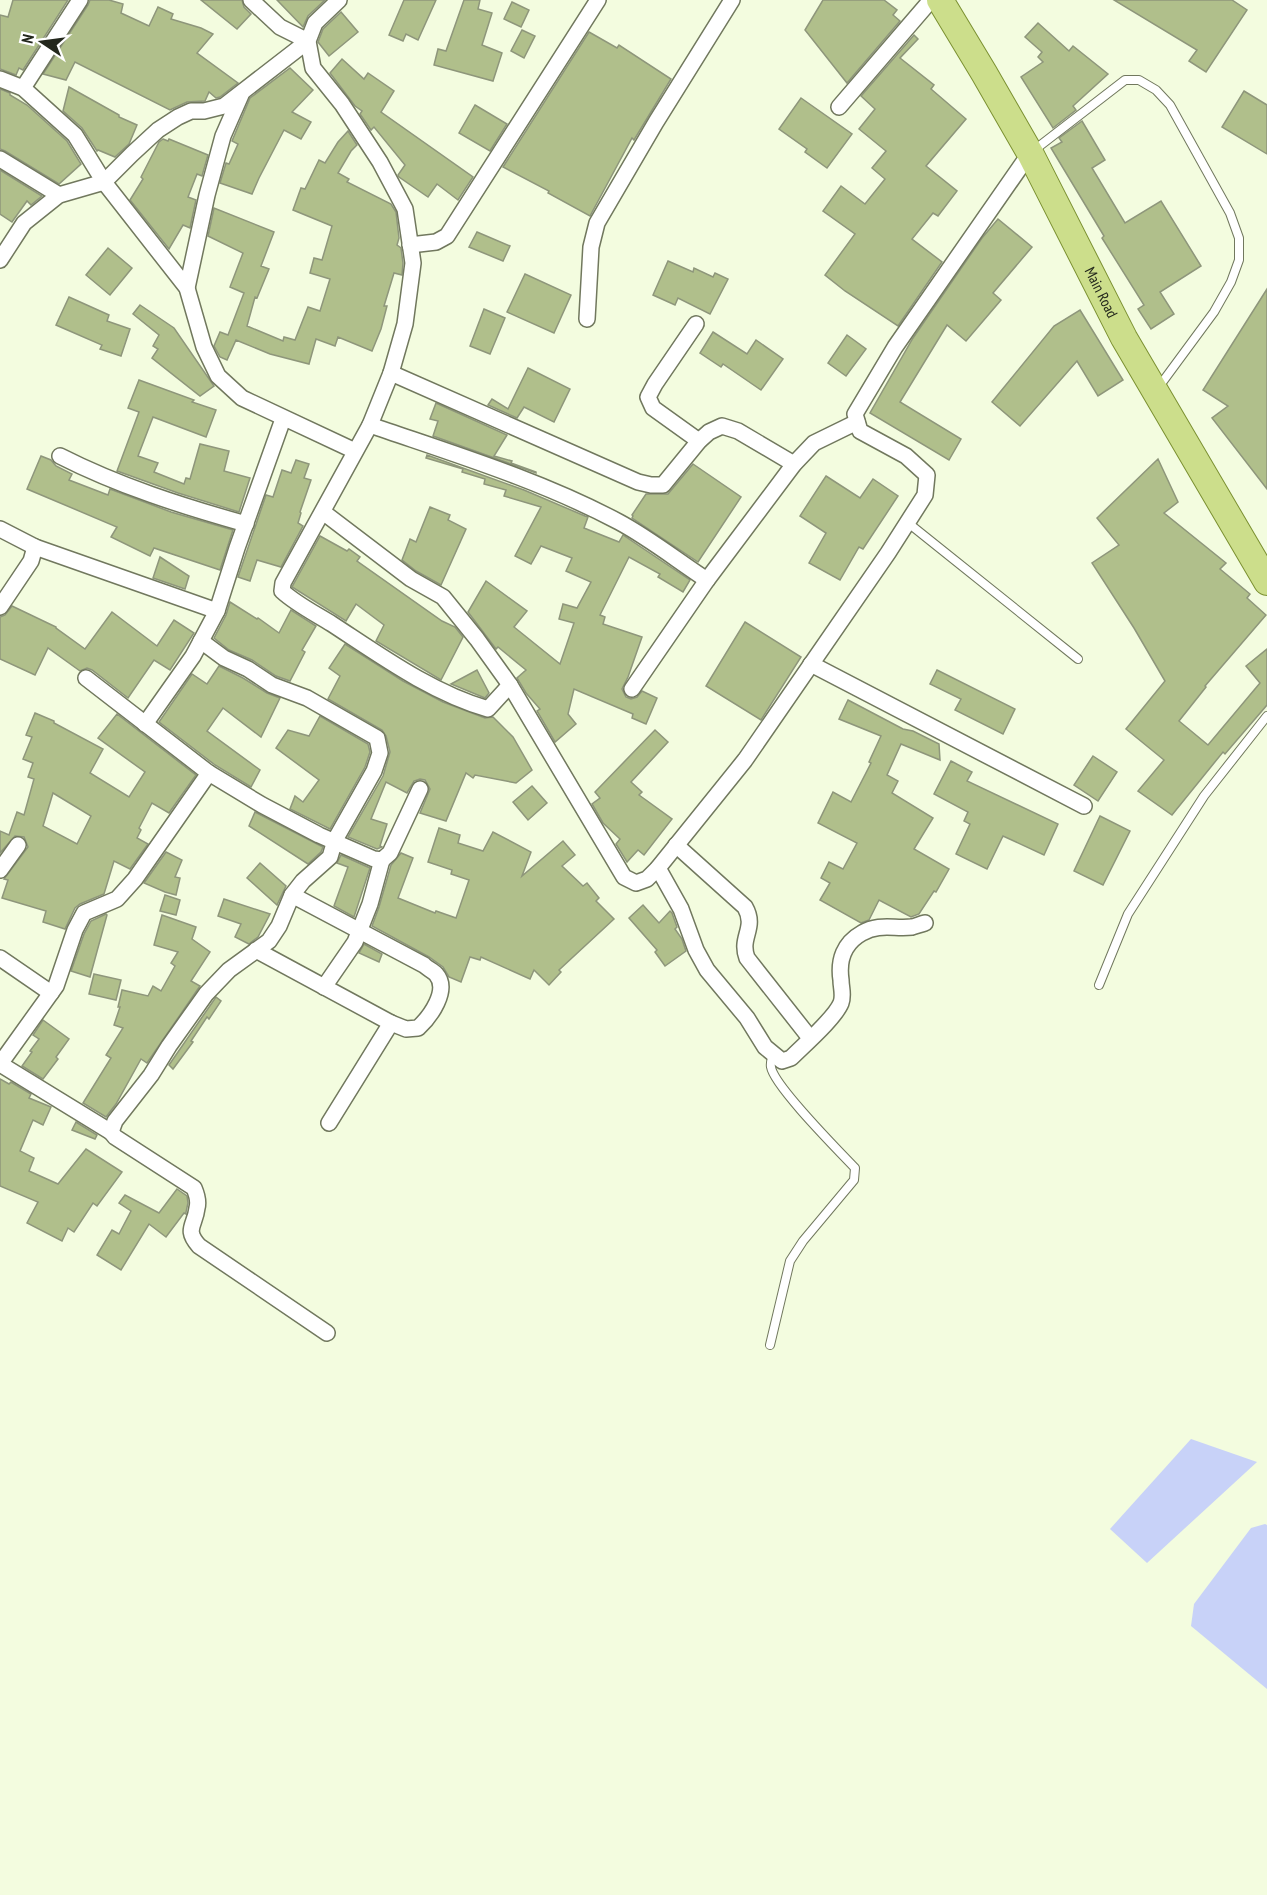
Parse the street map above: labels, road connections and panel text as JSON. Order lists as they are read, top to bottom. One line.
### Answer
{"streets":{"main road":["Main Road"]},"north":"left"}
